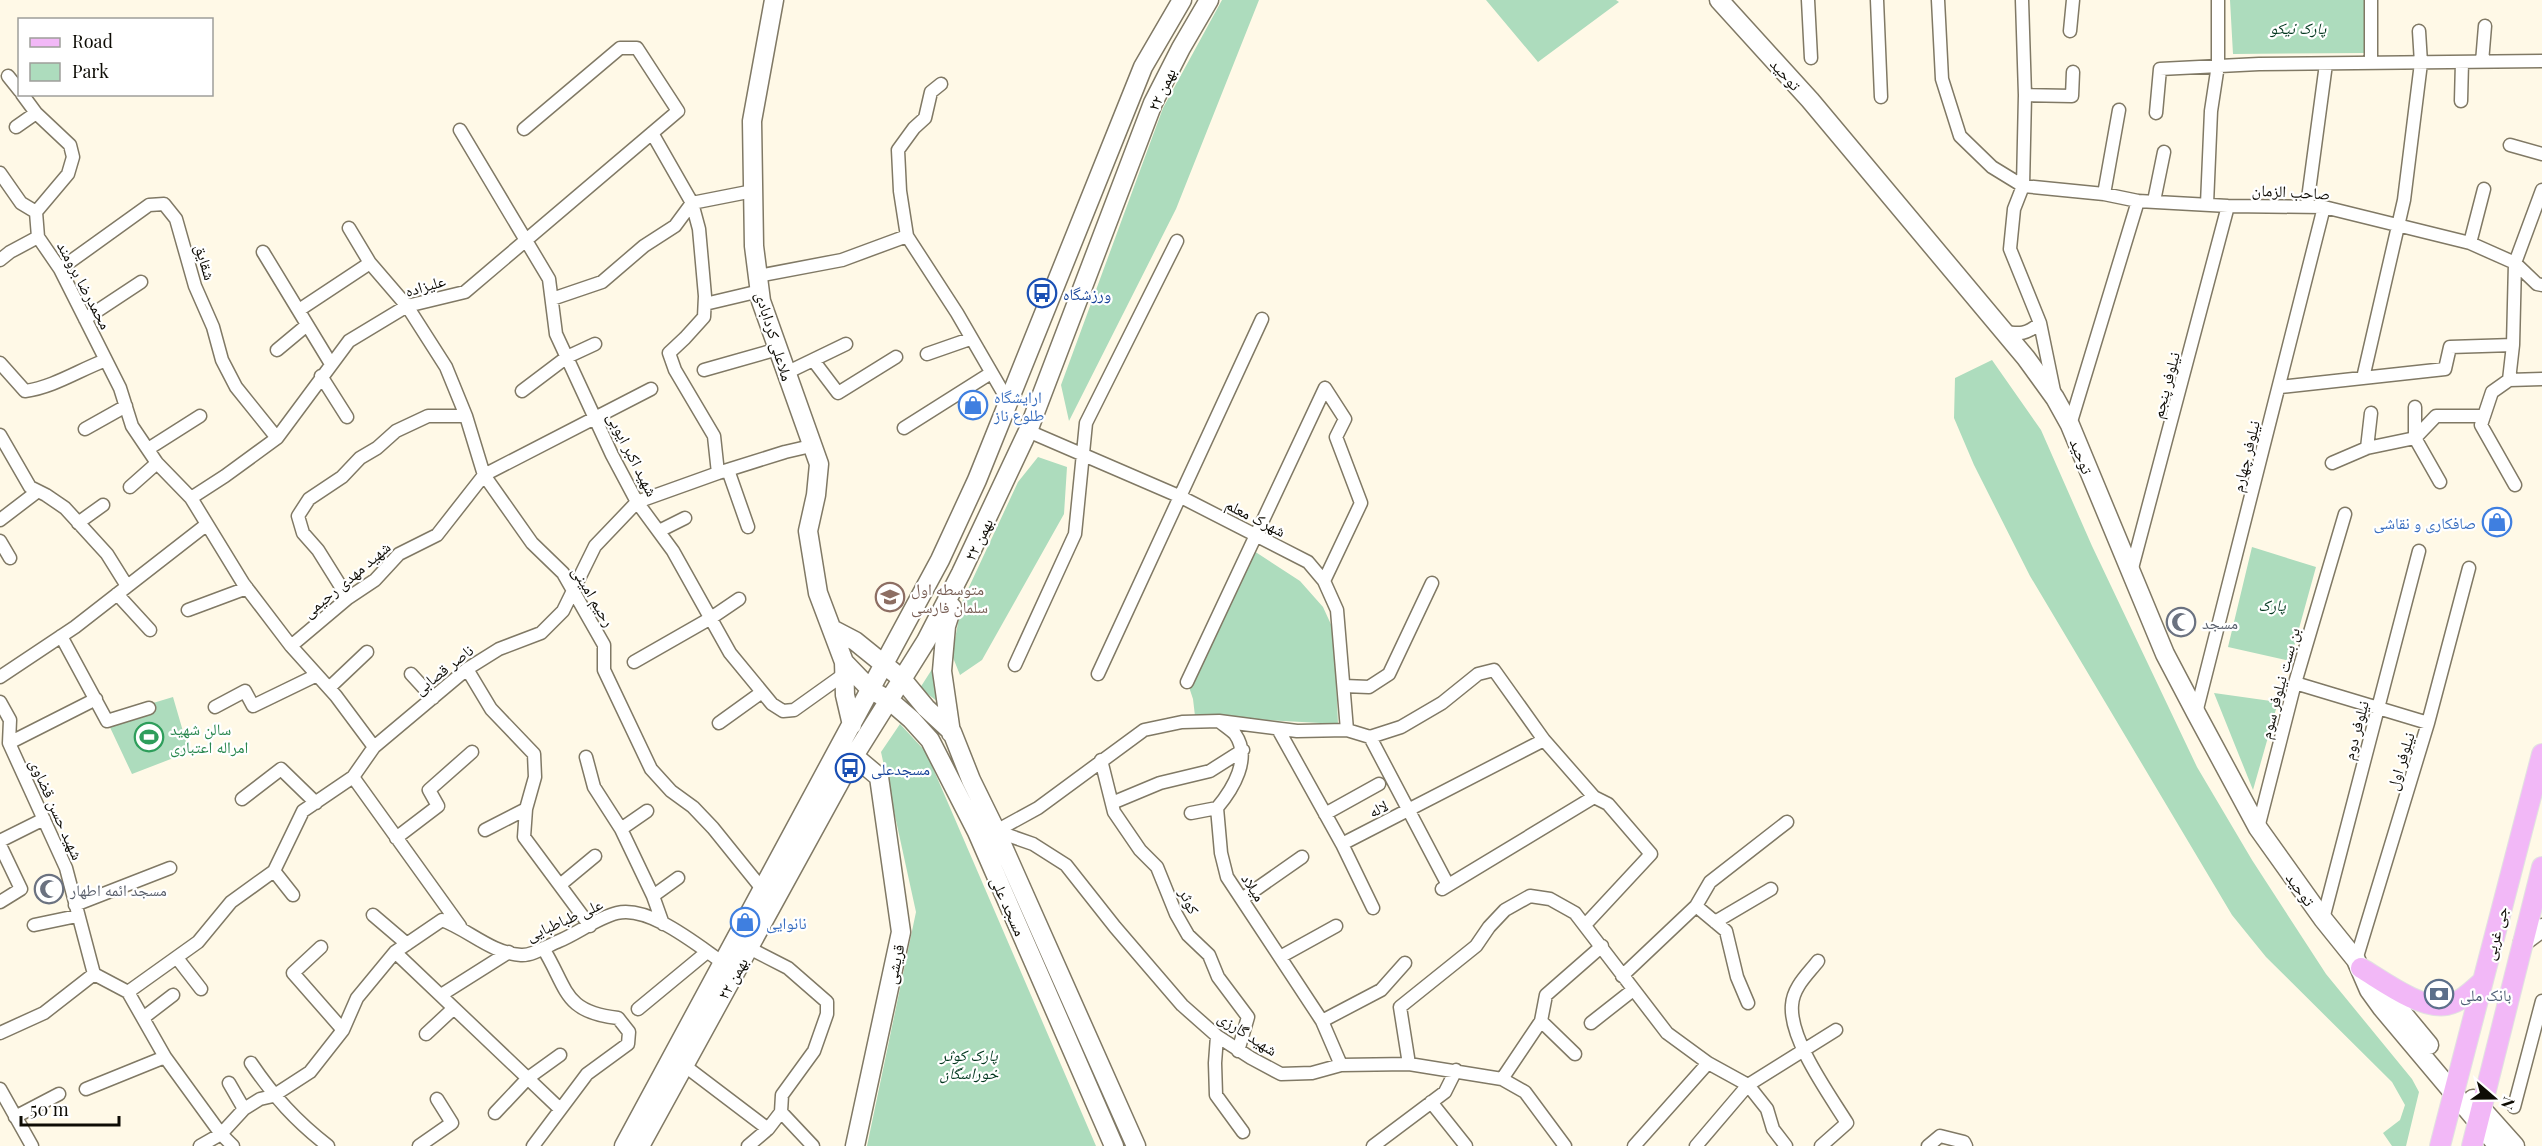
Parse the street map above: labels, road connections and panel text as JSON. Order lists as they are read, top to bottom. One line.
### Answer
{"streets":{"main road":["توحید","۲۲ بهمن","ملاعلی کردابادی","مسجد علی","جی غربی","قریشی"],"street":["صاحب الزمان","شقایق","محمدرضا برومند","علیزاده","نیلوفر پنجم","شهید اکبر ایوبی","نیلوفر چهارم","شهرک معلم","شهید مهدی رحیمی","رحیم امینی","ناصر قصابی","بن بست نیلوفر سوم","نیلوفر دوم","نیلوفر اول","لاله","شهید حسن قضاوی","میلاد","کوثر","علی طباطبایی","شهید گارزی"]},"crossings":[["توحید","نیلوفر پنجم"],["توحید","نیلوفر چهارم"],["توحید","بن بست نیلوفر سوم"],["توحید","نیلوفر دوم"],["توحید","نیلوفر اول"],["توحید","جی غربی"],["۲۲ بهمن","ملاعلی کردابادی"],["۲۲ بهمن","شهرک معلم"],["۲۲ بهمن","رحیم امینی"],["۲۲ بهمن","مسجد علی"],["۲۲ بهمن","علی طباطبایی"],["۲۲ بهمن","قریشی"],["صاحب الزمان","نیلوفر پنجم"],["صاحب الزمان","نیلوفر چهارم"],["شقایق","محمدرضا برومند"],["شقایق","علیزاده"],["محمدرضا برومند","علیزاده"],["محمدرضا برومند","شهید مهدی رحیمی"],["محمدرضا برومند","ناصر قصابی"],["علیزاده","شهید اکبر ایوبی"],["علیزاده","رحیم امینی"],["ملاعلی کردابادی","شهید اکبر ایوبی"],["ملاعلی کردابادی","مسجد علی"],["شهید اکبر ایوبی","شهید مهدی رحیمی"],["شهید اکبر ایوبی","ناصر قصابی"],["شهید اکبر ایوبی","مسجد علی"],["شهید مهدی رحیمی","رحیم امینی"],["رحیم امینی","ناصر قصابی"],["میلاد","شهید گارزی"],["کوثر","شهید گارزی"],["مسجد علی","شهید گارزی"]],"parks":["پارک نیکو","پارک","پارک کوثر خوراسگان"],"places":{"bus stop":["ورزشگاه","مسجدعلی"],"shop":["ارایشگاه طلوع ناز","صافکاری و نقاشی","نانوایی"],"school or university":["متوسطه اول سلمان فارسی"],"mosque":["مسجد","مسجد ائمه اطهار"],"sports":["سالن شهید امراله اعتباری"],"bank":["بانک ملی"]},"legend":["Road","Park"],"scale_bar":"50 m","north":"right"}
